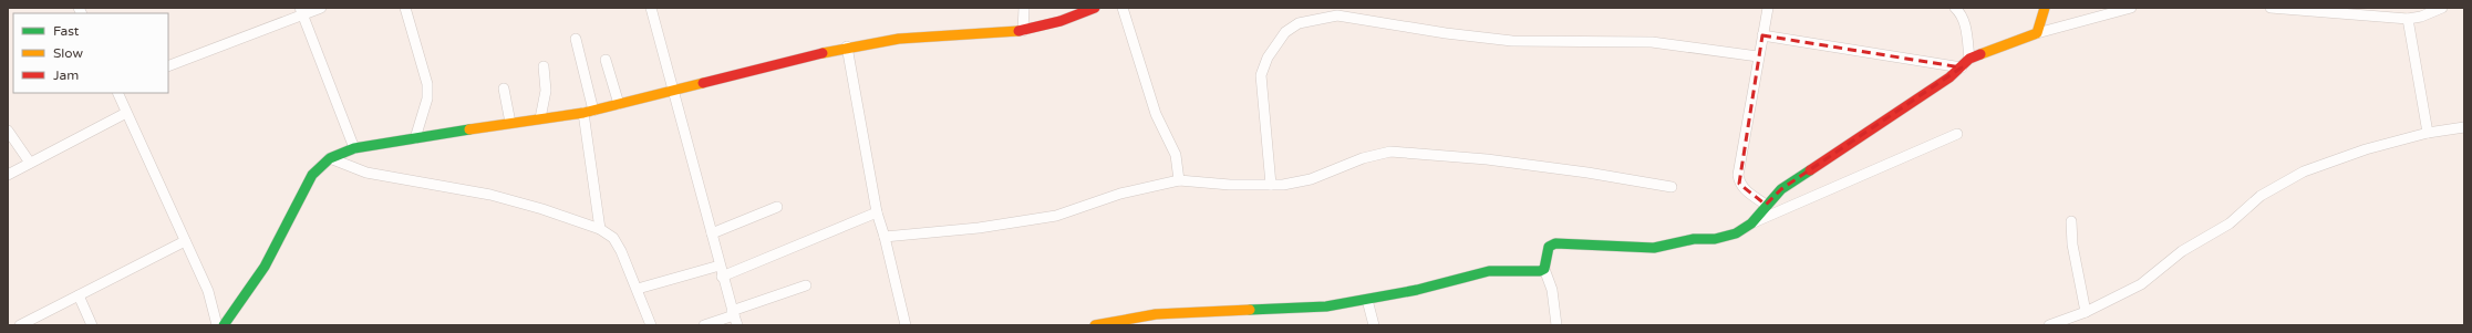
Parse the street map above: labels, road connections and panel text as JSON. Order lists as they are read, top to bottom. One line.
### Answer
{"legend":["Fast","Slow","Jam"]}
